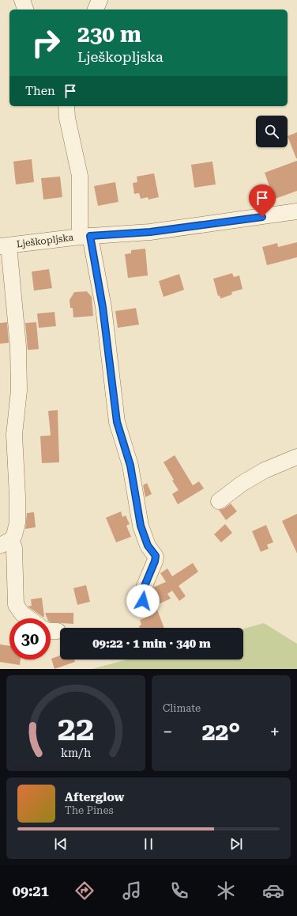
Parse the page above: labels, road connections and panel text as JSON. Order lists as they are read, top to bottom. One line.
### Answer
{"streets":{"street":["Lješkopljska"]},"page":{"turn":["230 m","Lješkopljska"],"then":"Then","limit":"30","trip":"09:22 · 1 min · 340 m","tile":"Climate","heat":["−","22°","+"],"song":["Afterglow","The Pines"],"tabs":"09:21","gauge":["22","km/h"]}}
